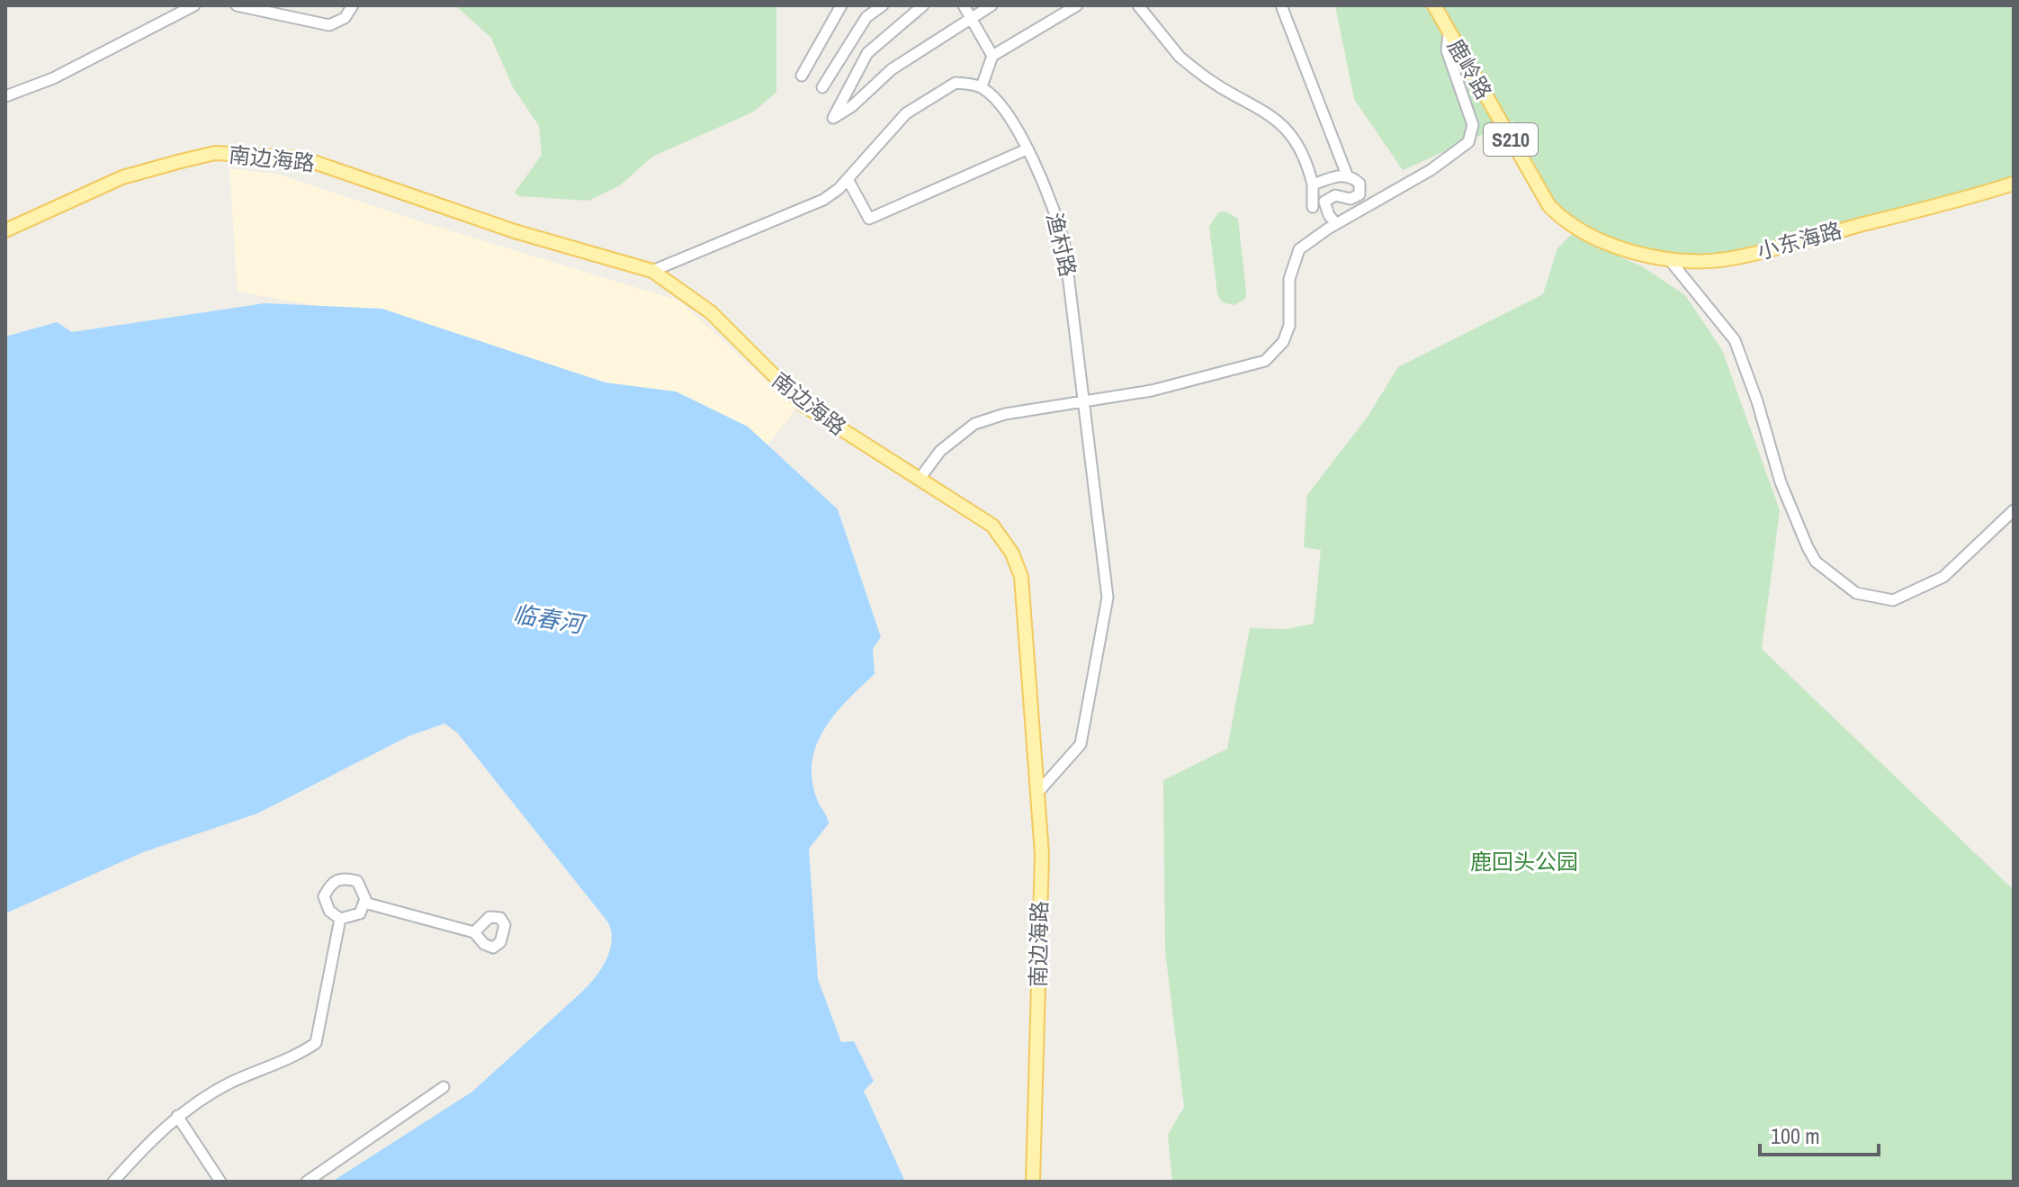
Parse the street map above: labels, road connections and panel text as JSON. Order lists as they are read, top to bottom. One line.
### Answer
{"streets":{"main road":["鹿岭路","S210","南边海路","小东海路"],"street":["渔村路"]},"crossings":[["鹿岭路","小东海路"],["南边海路","渔村路"]],"water":["临春河"],"parks":["鹿回头公园"],"scale_bar":"100 m"}
